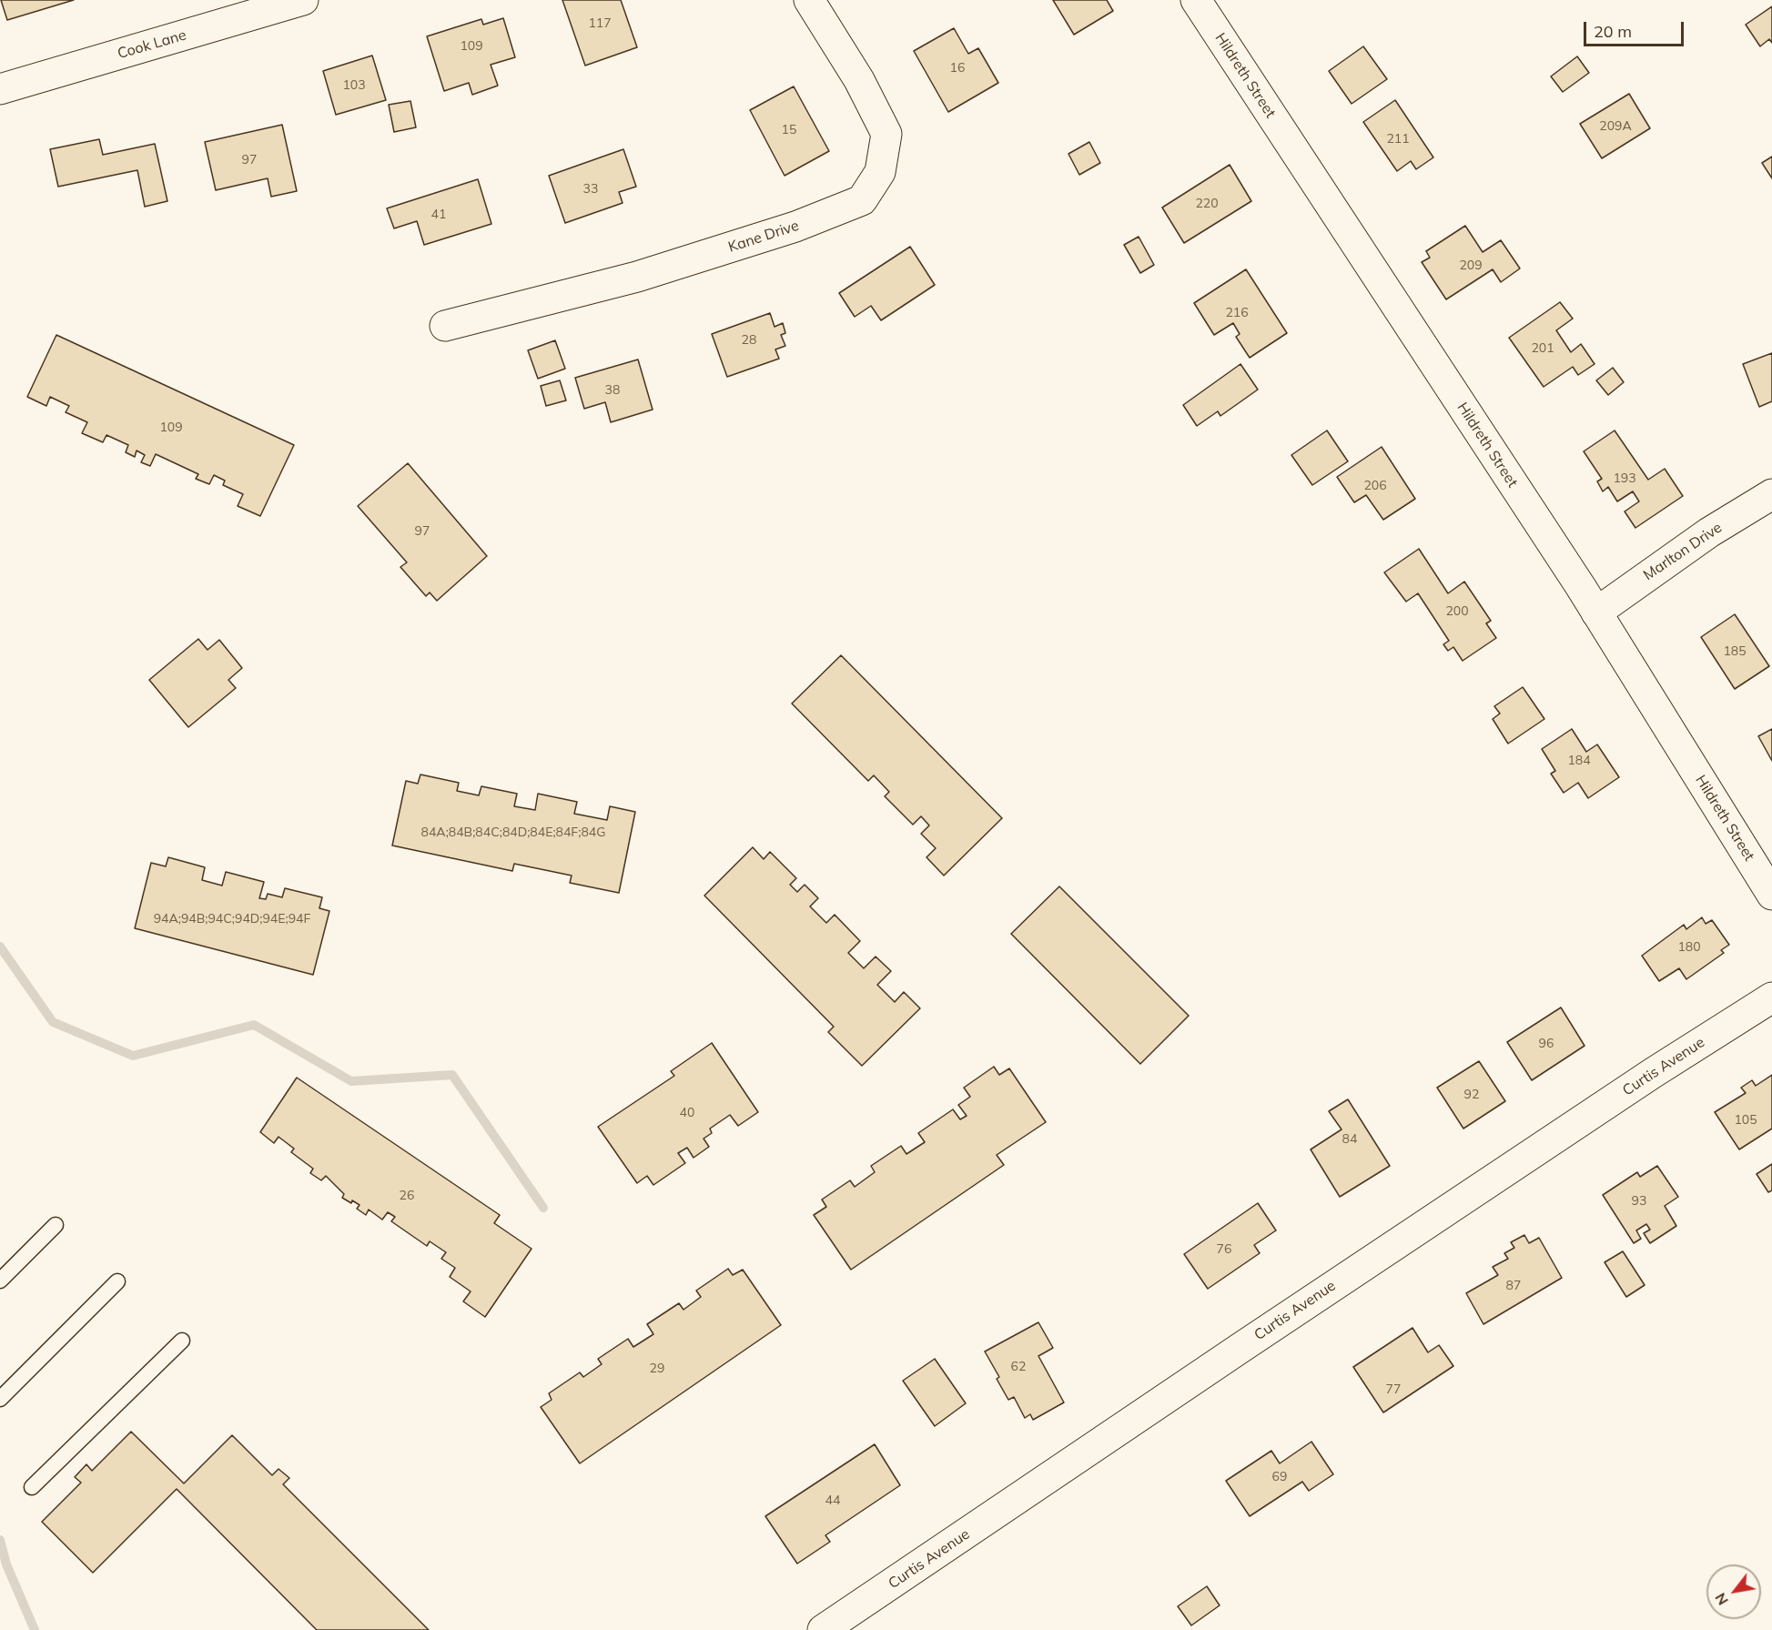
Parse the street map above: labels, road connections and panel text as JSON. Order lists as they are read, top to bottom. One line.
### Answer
{"streets":{"street":["Cook Lane","Hildreth Street","Kane Drive","Marlton Drive","Curtis Avenue"]},"crossings":[["Hildreth Street","Marlton Drive"]],"house_numbers":["117","109","16","103","209A","15","211","97","33","220","41","209","216","28","201","38","109","193","206","97","200","185","184","84A;84B;84C;84D;84E;84F;84G","94A;94B;94C;94D;94E;94F","180","96","92","40","105","84","26","93","76","87","62","29","77","69","44"],"scale_bar":"20 m","north":"bottom left"}
